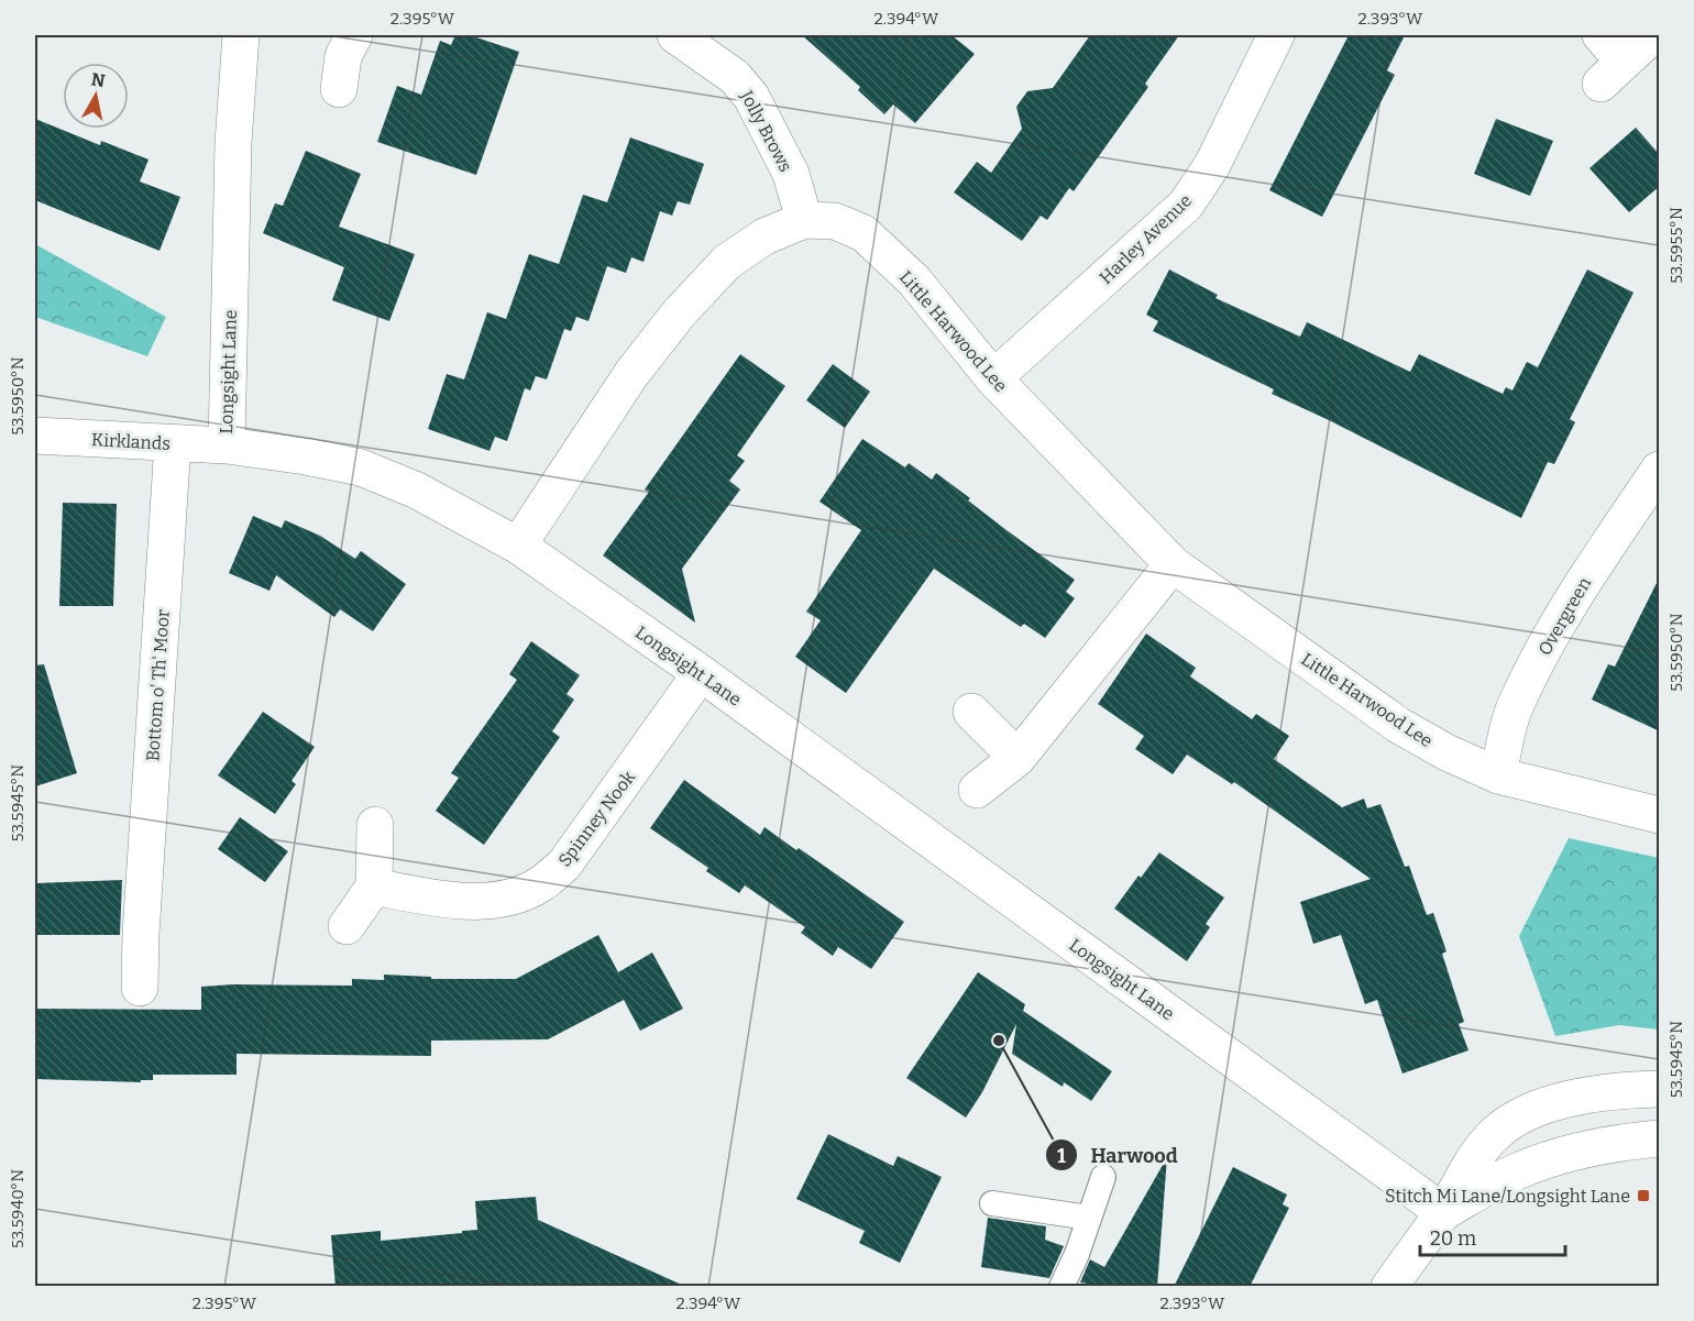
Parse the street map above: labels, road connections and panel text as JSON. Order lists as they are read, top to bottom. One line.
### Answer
{"streets":{"street":["Jolly Brows","Harley Avenue","Little Harwood Lee","Longsight Lane","Kirklands","Overgreen","Bottom o' Th' Moor","Spinney Nook"]},"crossings":[["Jolly Brows","Little Harwood Lee"],["Harley Avenue","Little Harwood Lee"],["Little Harwood Lee","Longsight Lane"],["Little Harwood Lee","Overgreen"],["Longsight Lane","Kirklands"],["Longsight Lane","Spinney Nook"],["Kirklands","Bottom o' Th' Moor"]],"places":{"other":["Harwood"],"transit":["Stitch Mi Lane/Longsight Lane"]},"scale_bar":"20 m","north":"top","coordinates":["2.395°W","2.394°W","2.393°W","53.5955°N","53.5950°N","53.5945°N","53.5940°N"]}
